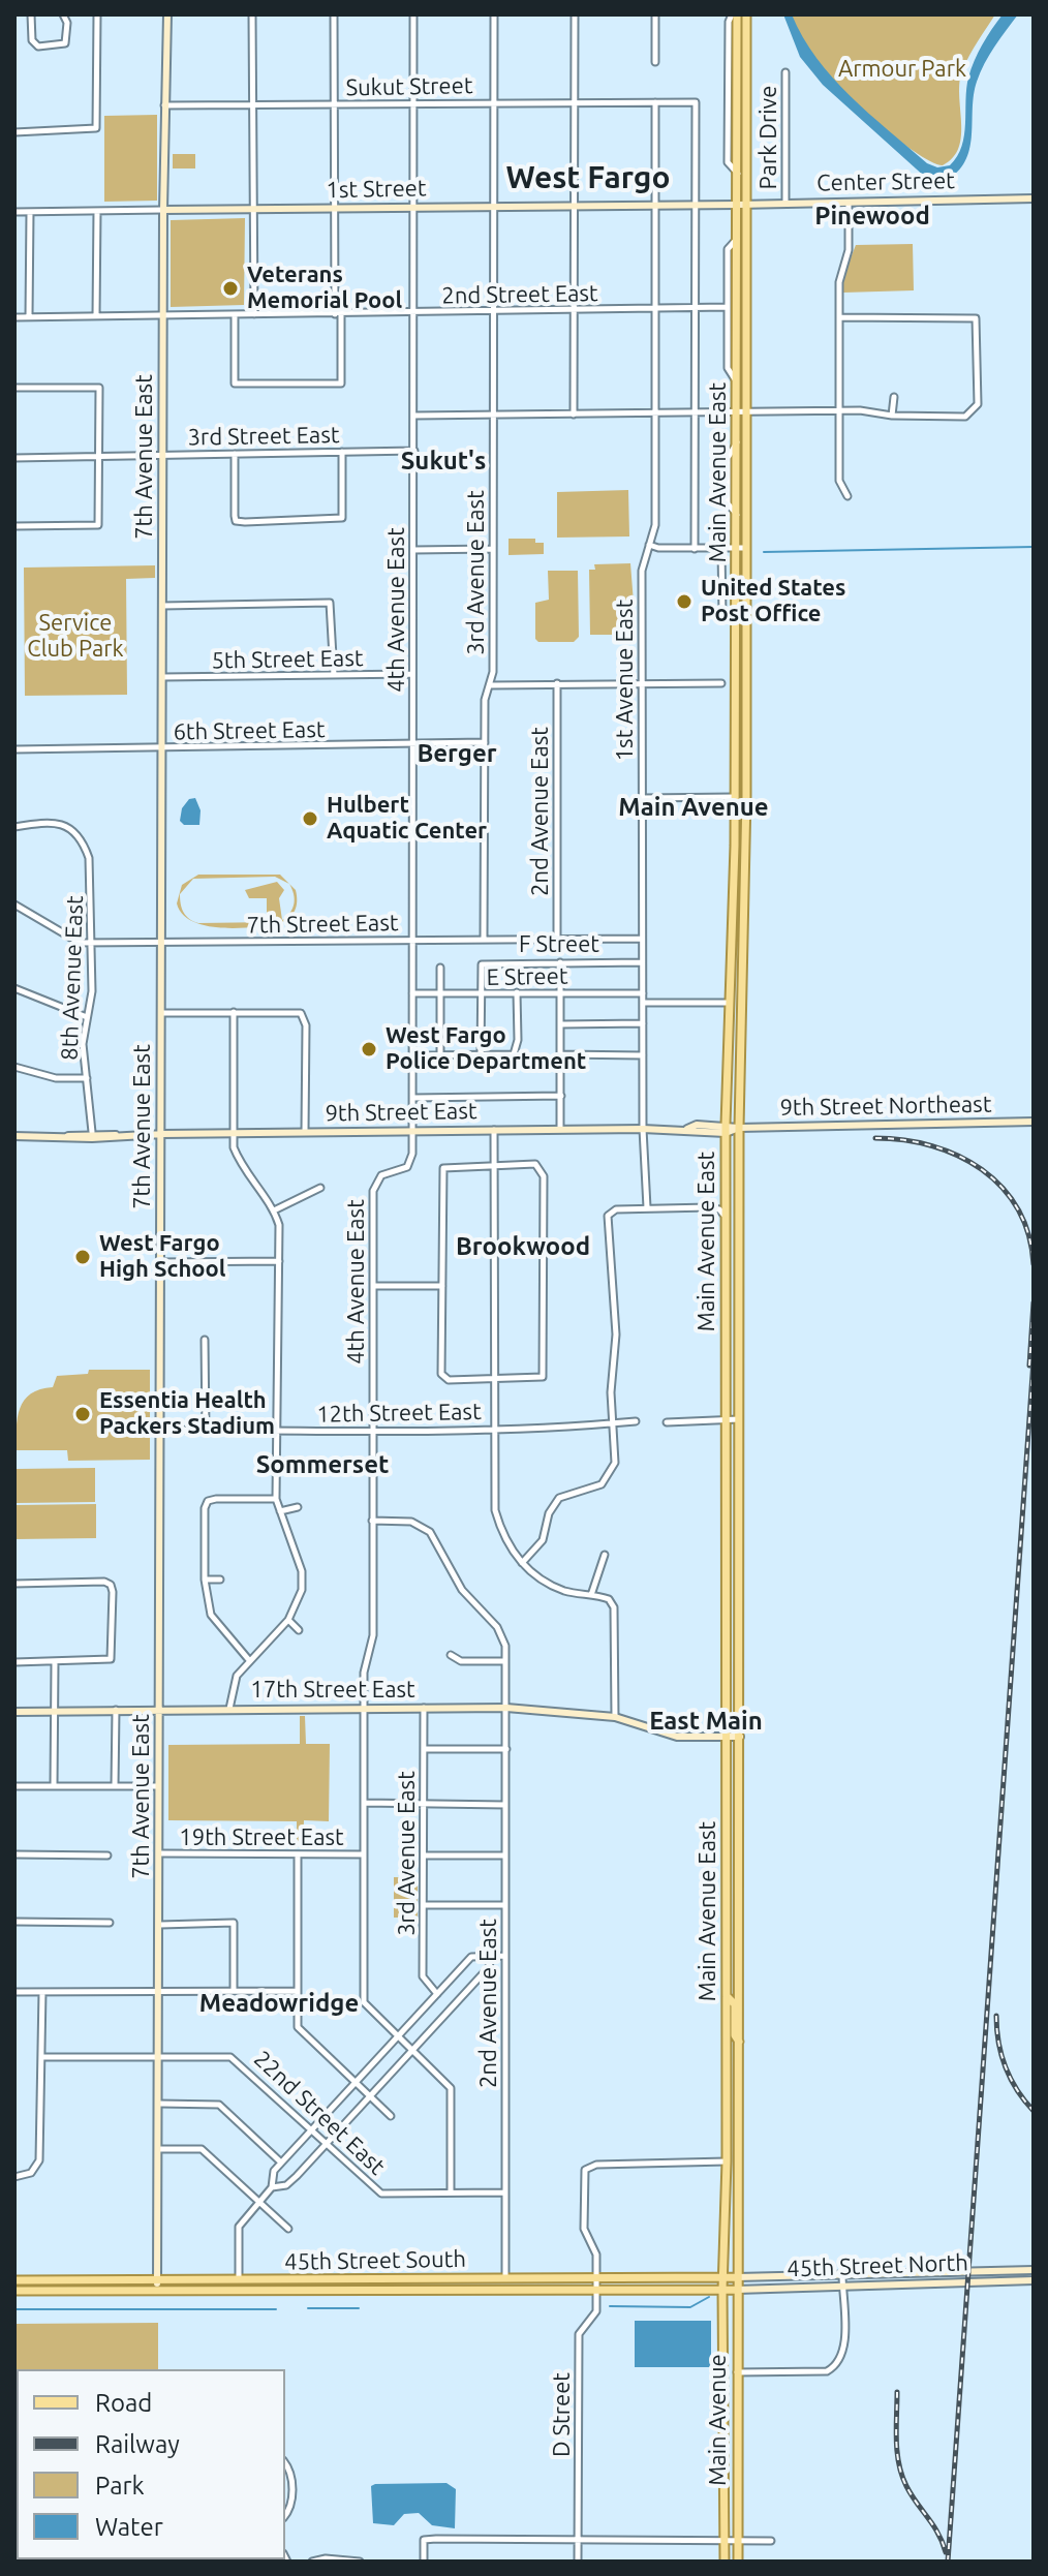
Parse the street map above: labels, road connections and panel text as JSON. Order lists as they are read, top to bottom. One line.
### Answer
{"streets":{"main road":["Main Avenue East","45th Street South","45th Street North","Main Avenue"],"street":["Sukut Street","Park Drive","Center Street","1st Street","2nd Street East","3rd Street East","7th Avenue East","3rd Avenue East","4th Avenue East","5th Street East","1st Avenue East","6th Street East","2nd Avenue East","7th Street East","F Street","E Street","8th Avenue East","9th Street Northeast","9th Street East","12th Street East","17th Street East","19th Street East","22nd Street East","D Street"]},"crossings":[["Sukut Street","1st Street"],["Sukut Street","7th Avenue East"],["Sukut Street","3rd Avenue East"],["Sukut Street","4th Avenue East"],["Sukut Street","1st Avenue East"],["Park Drive","Center Street"],["Center Street","1st Street"],["Center Street","Main Avenue East"],["1st Street","7th Avenue East"],["1st Street","Main Avenue East"],["1st Street","3rd Avenue East"],["1st Street","4th Avenue East"],["1st Street","1st Avenue East"],["2nd Street East","7th Avenue East"],["2nd Street East","3rd Avenue East"],["2nd Street East","4th Avenue East"],["2nd Street East","1st Avenue East"],["3rd Street East","7th Avenue East"],["3rd Street East","4th Avenue East"],["7th Avenue East","5th Street East"],["7th Avenue East","6th Street East"],["7th Avenue East","7th Street East"],["7th Avenue East","9th Street East"],["7th Avenue East","12th Street East"],["7th Avenue East","17th Street East"],["7th Avenue East","19th Street East"],["7th Avenue East","22nd Street East"],["7th Avenue East","45th Street South"],["Main Avenue East","9th Street Northeast"],["Main Avenue East","9th Street East"],["Main Avenue East","17th Street East"],["Main Avenue East","45th Street South"],["Main Avenue East","45th Street North"],["Main Avenue East","D Street"],["Main Avenue East","Main Avenue"],["3rd Avenue East","6th Street East"],["3rd Avenue East","7th Street East"],["3rd Avenue East","17th Street East"],["4th Avenue East","5th Street East"],["4th Avenue East","6th Street East"],["4th Avenue East","7th Street East"],["4th Avenue East","E Street"],["4th Avenue East","9th Street East"],["4th Avenue East","12th Street East"],["4th Avenue East","17th Street East"],["4th Avenue East","19th Street East"],["4th Avenue East","22nd Street East"],["1st Avenue East","7th Street East"],["1st Avenue East","F Street"],["1st Avenue East","E Street"],["1st Avenue East","9th Street East"],["2nd Avenue East","7th Street East"],["2nd Avenue East","17th Street East"],["2nd Avenue East","22nd Street East"],["2nd Avenue East","45th Street South"],["7th Street East","8th Avenue East"],["F Street","E Street"],["8th Avenue East","9th Street East"],["9th Street Northeast","9th Street East"],["45th Street South","45th Street North"],["45th Street South","D Street"],["45th Street South","Main Avenue"],["45th Street North","Main Avenue"]],"districts":["West Fargo","Pinewood","Sukut's","Berger","Main Avenue","Brookwood","Sommerset","East Main","Meadowridge"],"parks":["Armour Park","Service Club Park"],"places":["Veterans Memorial Pool","United States Post Office","Hulbert Aquatic Center","West Fargo Police Department","West Fargo High School","Essentia Health Packers Stadium"],"legend":["Road","Railway","Park","Water"]}
